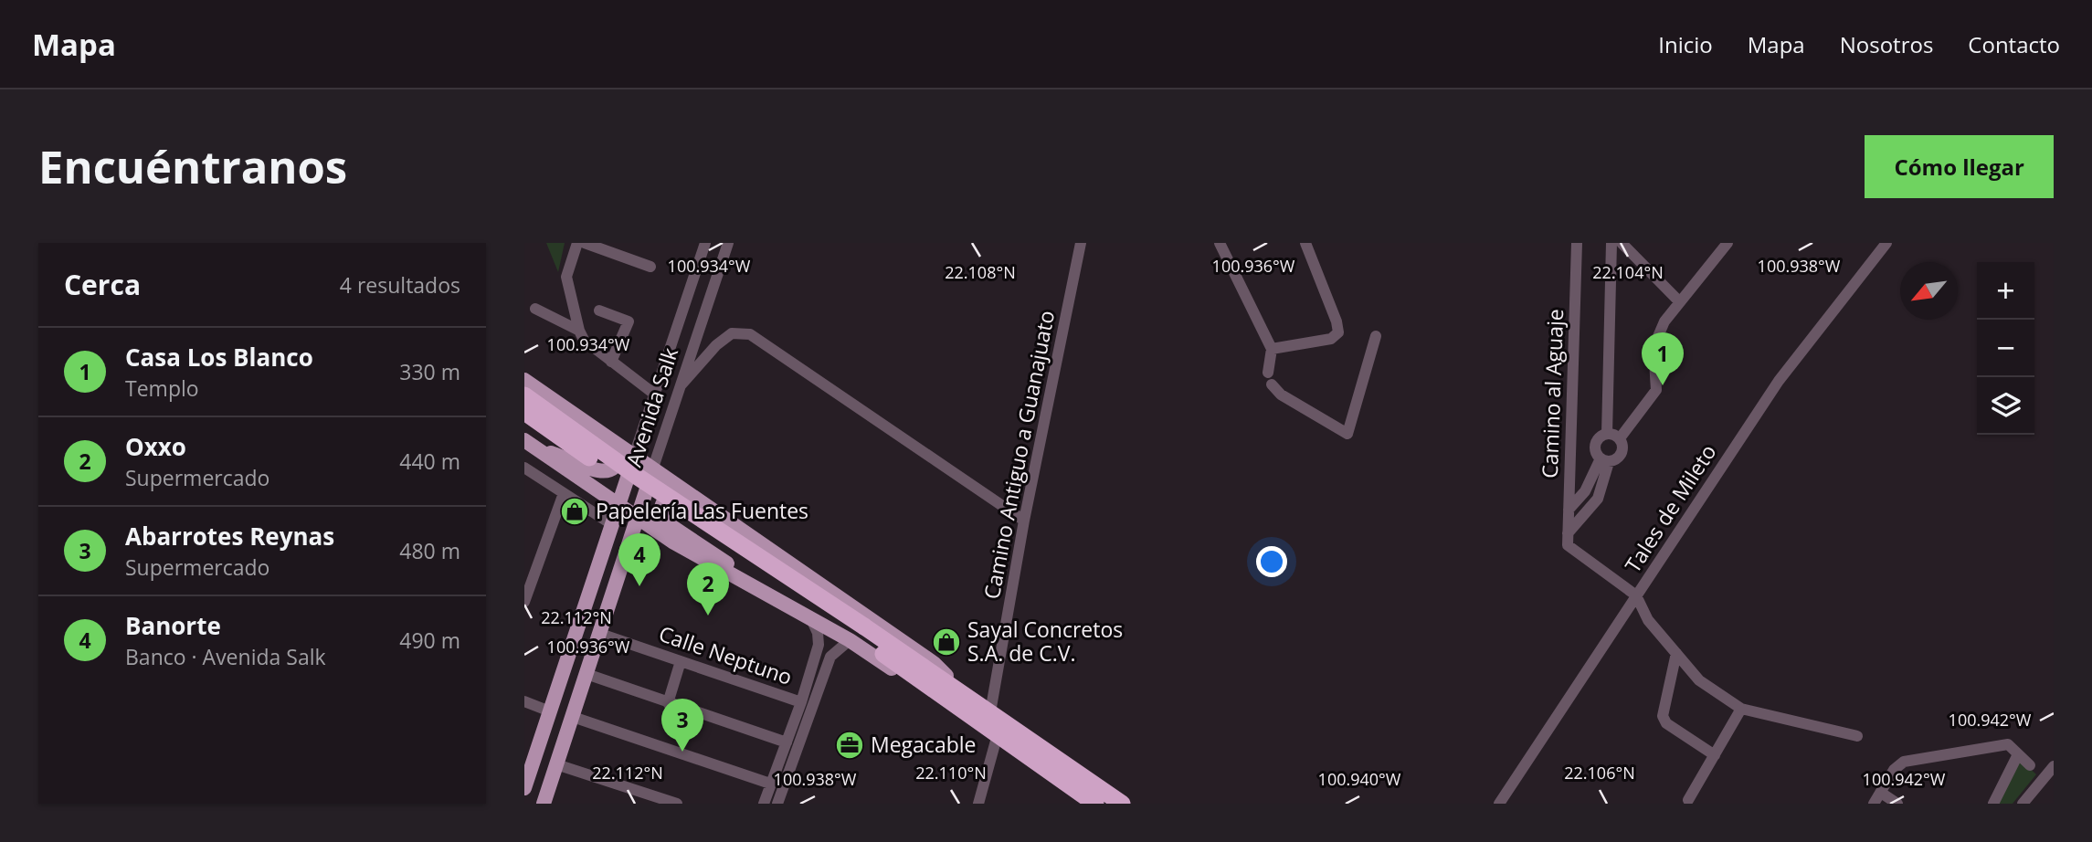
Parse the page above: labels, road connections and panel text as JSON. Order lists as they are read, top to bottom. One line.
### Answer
{"streets":{"main road":["Avenida Salk"],"street":["Camino al Aguaje","Camino Antiguo a Guanajuato","Tales de Mileto","Calle Neptuno"]},"crossings":[["Avenida Salk","Calle Neptuno"]],"places":{"shop":["Papelería Las Fuentes","Sayal Concretos S.A. de C.V."],"office":["Megacable"]},"north":"bottom left","page":{"header":"Mapa","nav":["Inicio","Mapa","Nosotros","Contacto"],"buttons":"Cómo llegar","title":"Encuéntranos","heading":["Cerca","4 resultados"],"map_buttons":["+","−"],"list":[{"mark":"1","name":"Casa Los Blanco","note":"Templo","value":"330 m"},{"mark":"2","name":"Oxxo","note":"Supermercado","value":"440 m"},{"mark":"3","name":"Abarrotes Reynas","note":"Supermercado","value":"480 m"},{"mark":"4","name":"Banorte","note":"Banco · Avenida Salk","value":"490 m"}],"pins":["1","4","2","3"]},"coordinates":["100.936°W","100.934°W","100.938°W","22.108°N","22.104°N","22.112°N","100.942°W","22.110°N","22.106°N","100.940°W"]}
